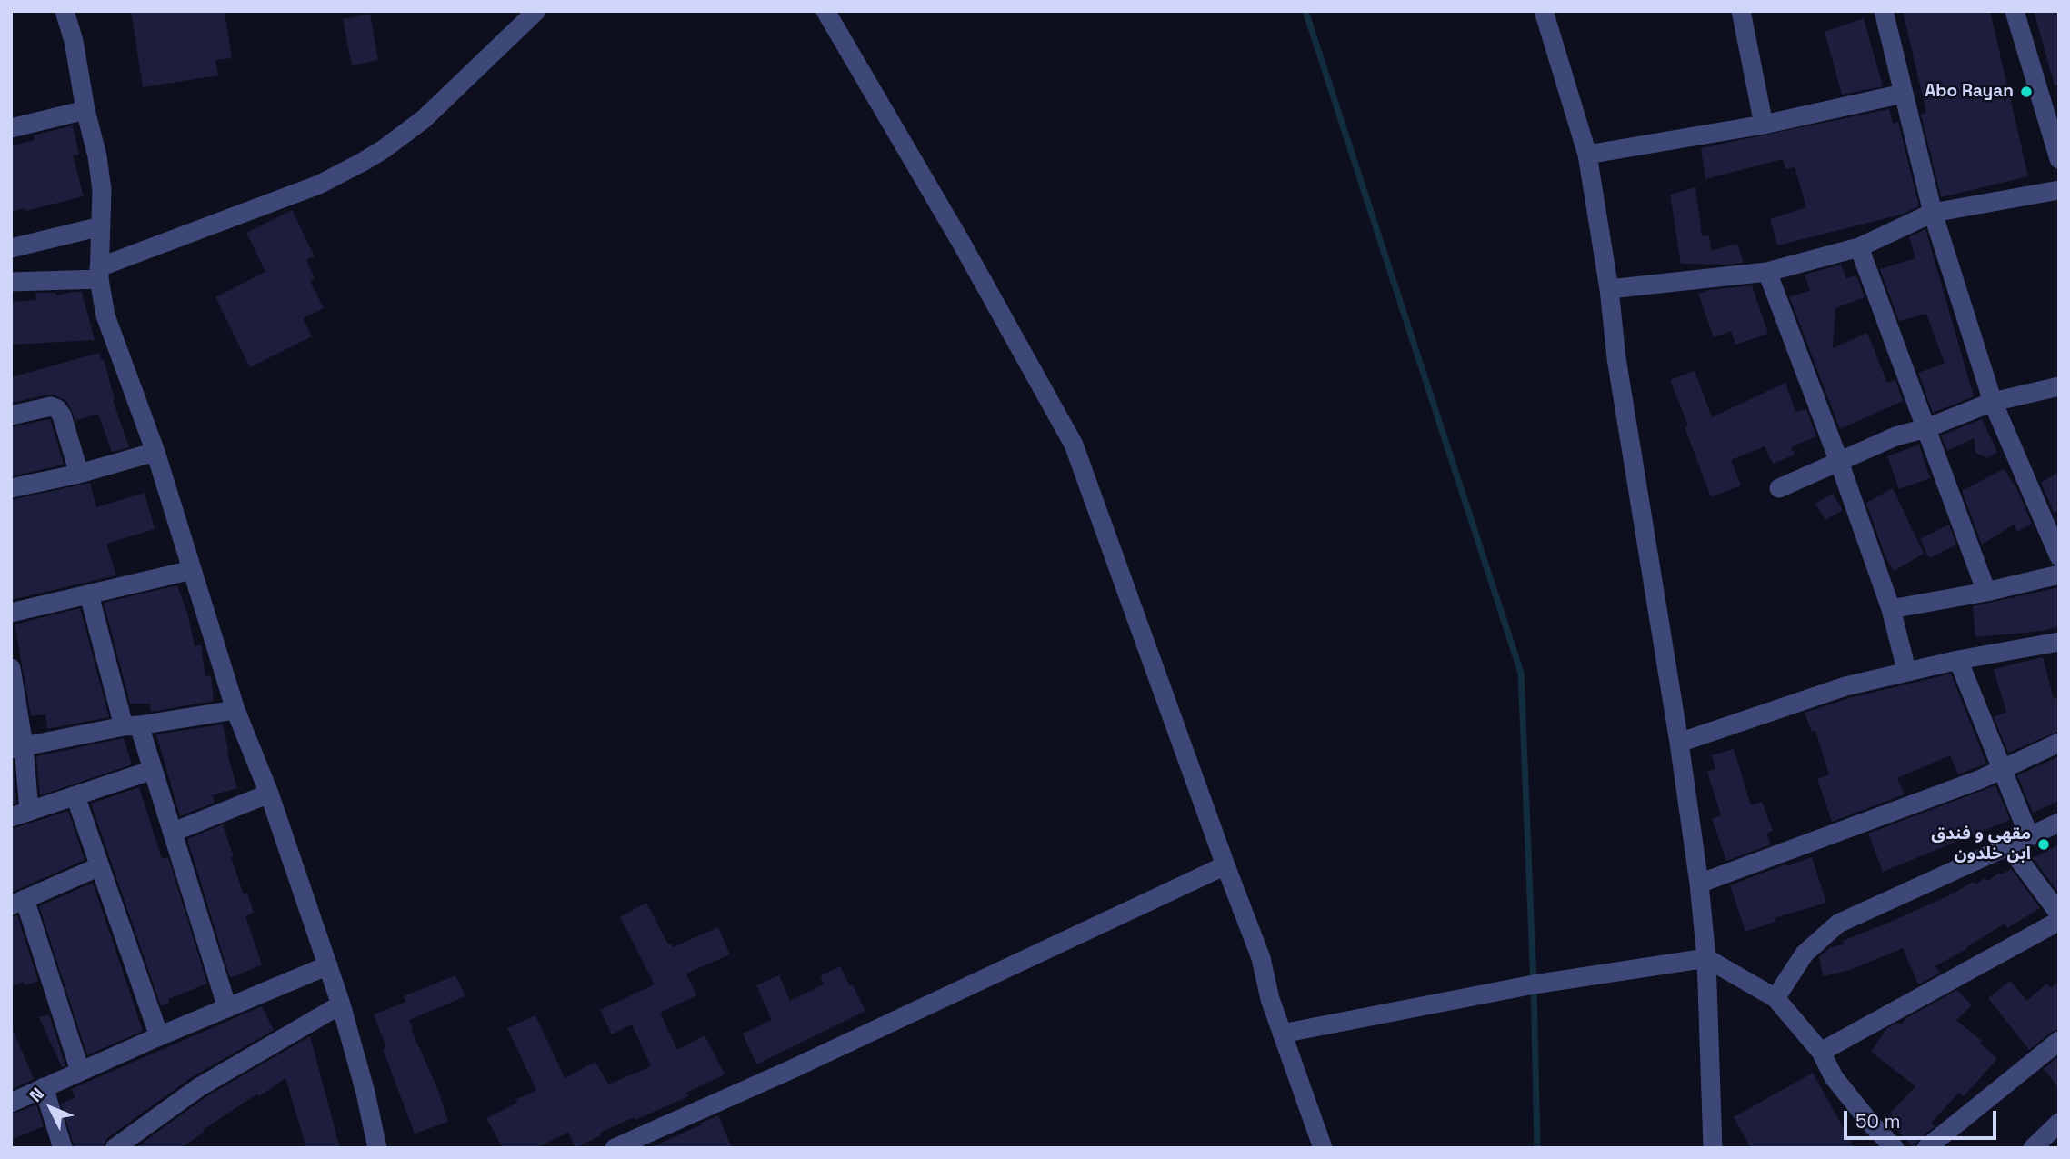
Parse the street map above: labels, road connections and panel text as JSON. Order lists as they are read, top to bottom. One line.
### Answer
{"places":["Abo Rayan","مقهى و فندق ابن خلدون"],"scale_bar":"50 m","north":"top left"}
